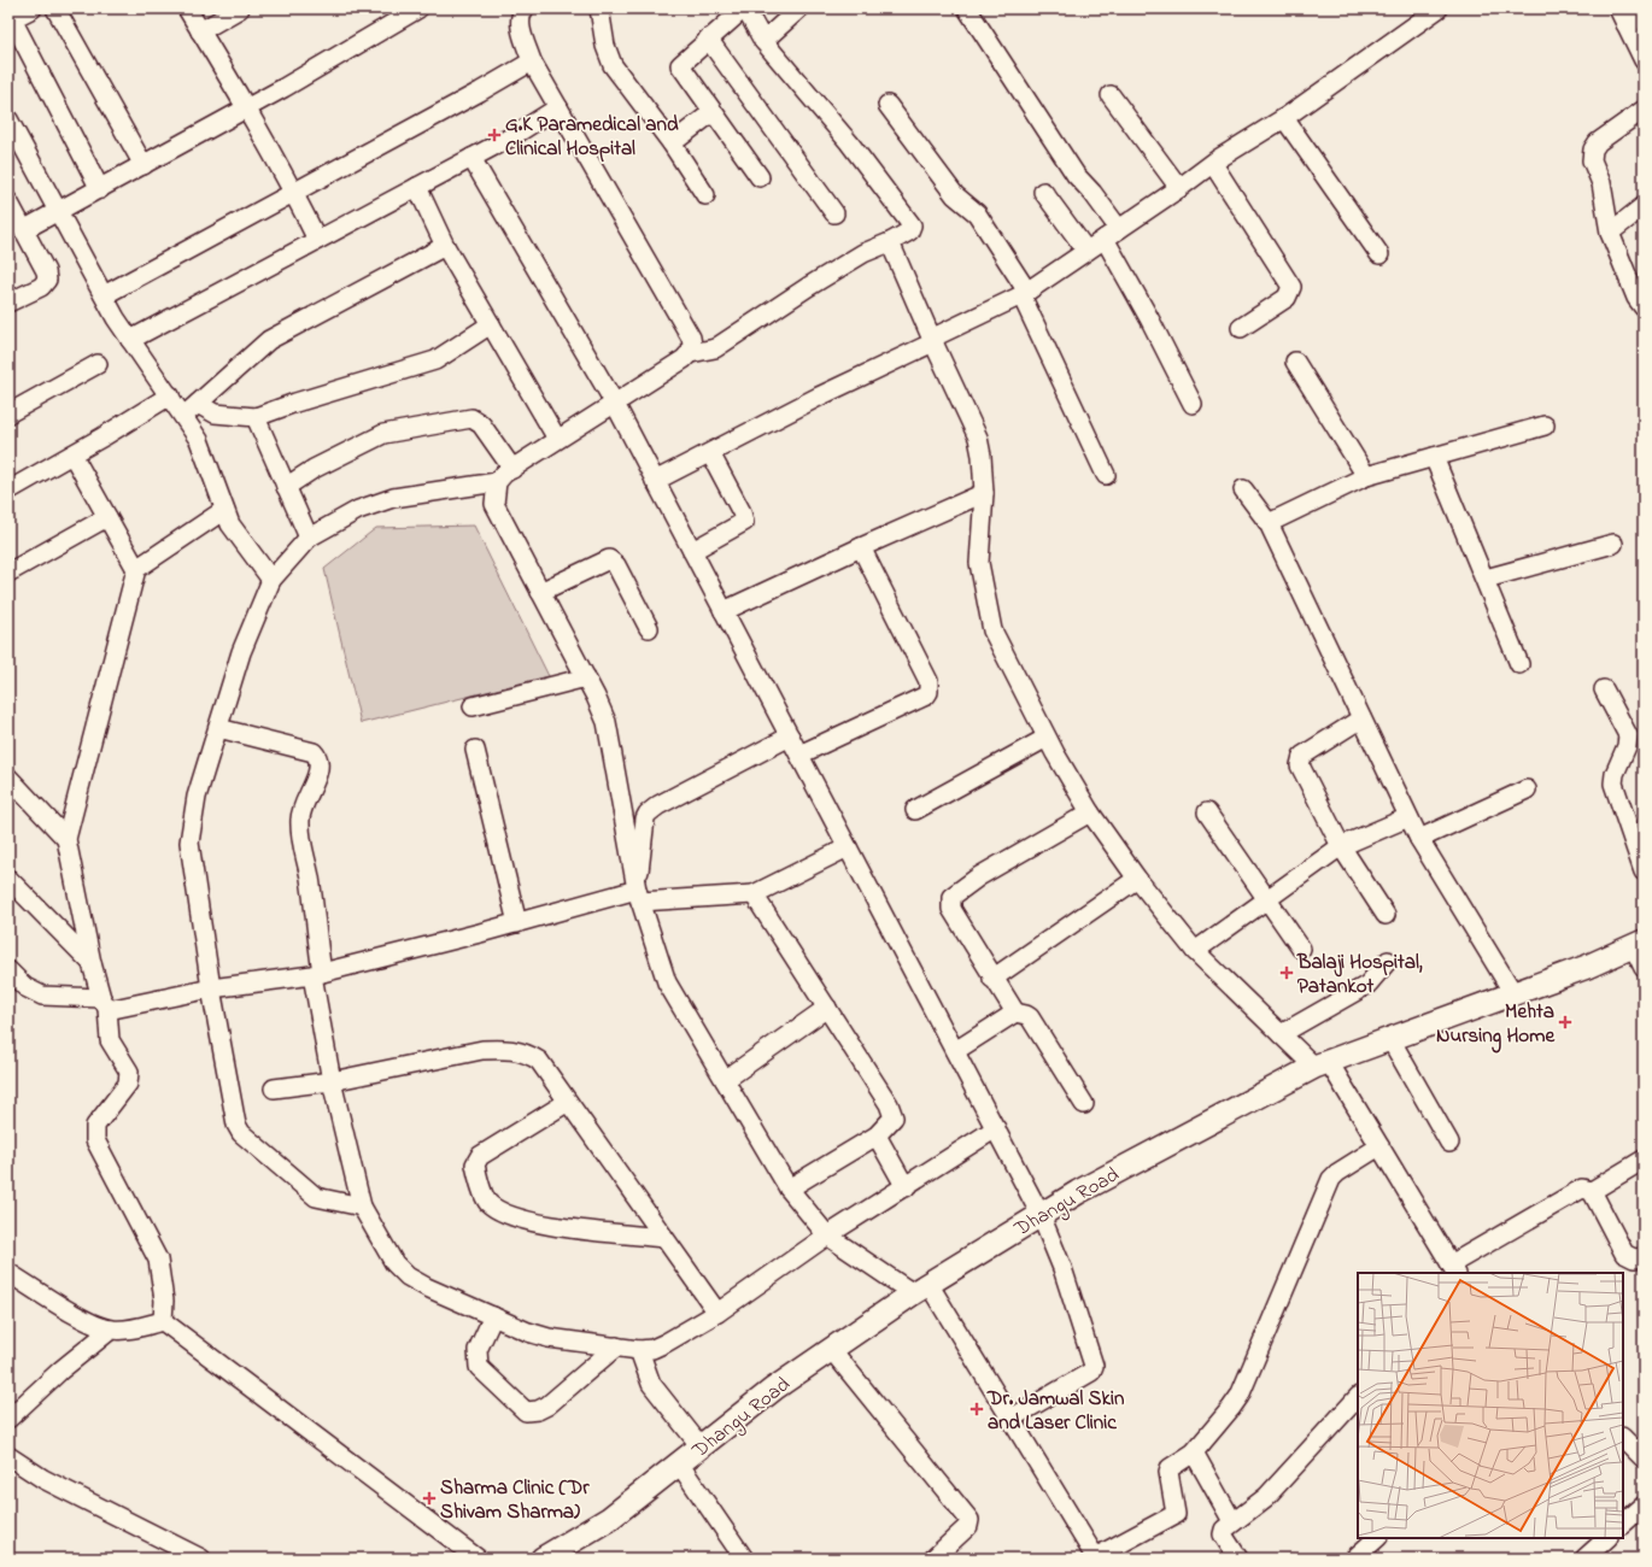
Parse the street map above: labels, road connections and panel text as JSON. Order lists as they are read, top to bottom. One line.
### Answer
{"streets":{"street":["Dhangu Road"]},"places":{"health":["G.K Paramedical and Clinical Hospital","Balaji Hospital, Patankot","Mehta Nursing Home","Dr. Jamwal Skin and Laser Clinic","Sharma Clinic (Dr Shivam Sharma)"]}}
